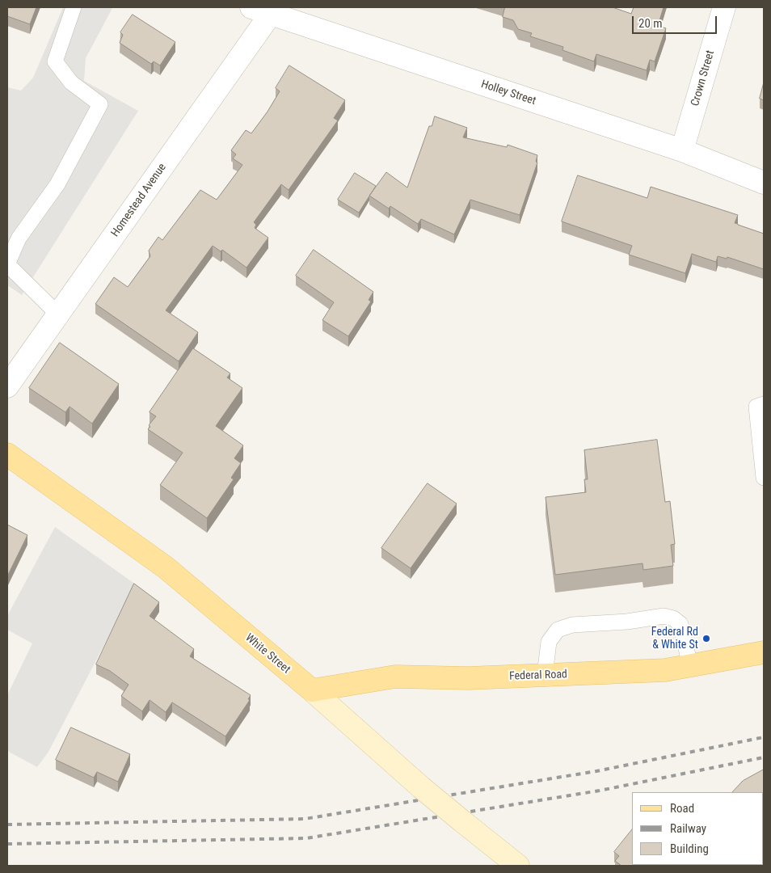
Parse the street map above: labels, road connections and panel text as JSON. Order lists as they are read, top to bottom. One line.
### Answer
{"streets":{"main road":["White Street","Federal Road"],"street":["Crown Street","Holley Street","Homestead Avenue"]},"crossings":[["Crown Street","Holley Street"],["Holley Street","Homestead Avenue"],["White Street","Federal Road"]],"places":["Federal Rd & White St"],"legend":["Road","Railway","Building"],"scale_bar":"20 m"}
